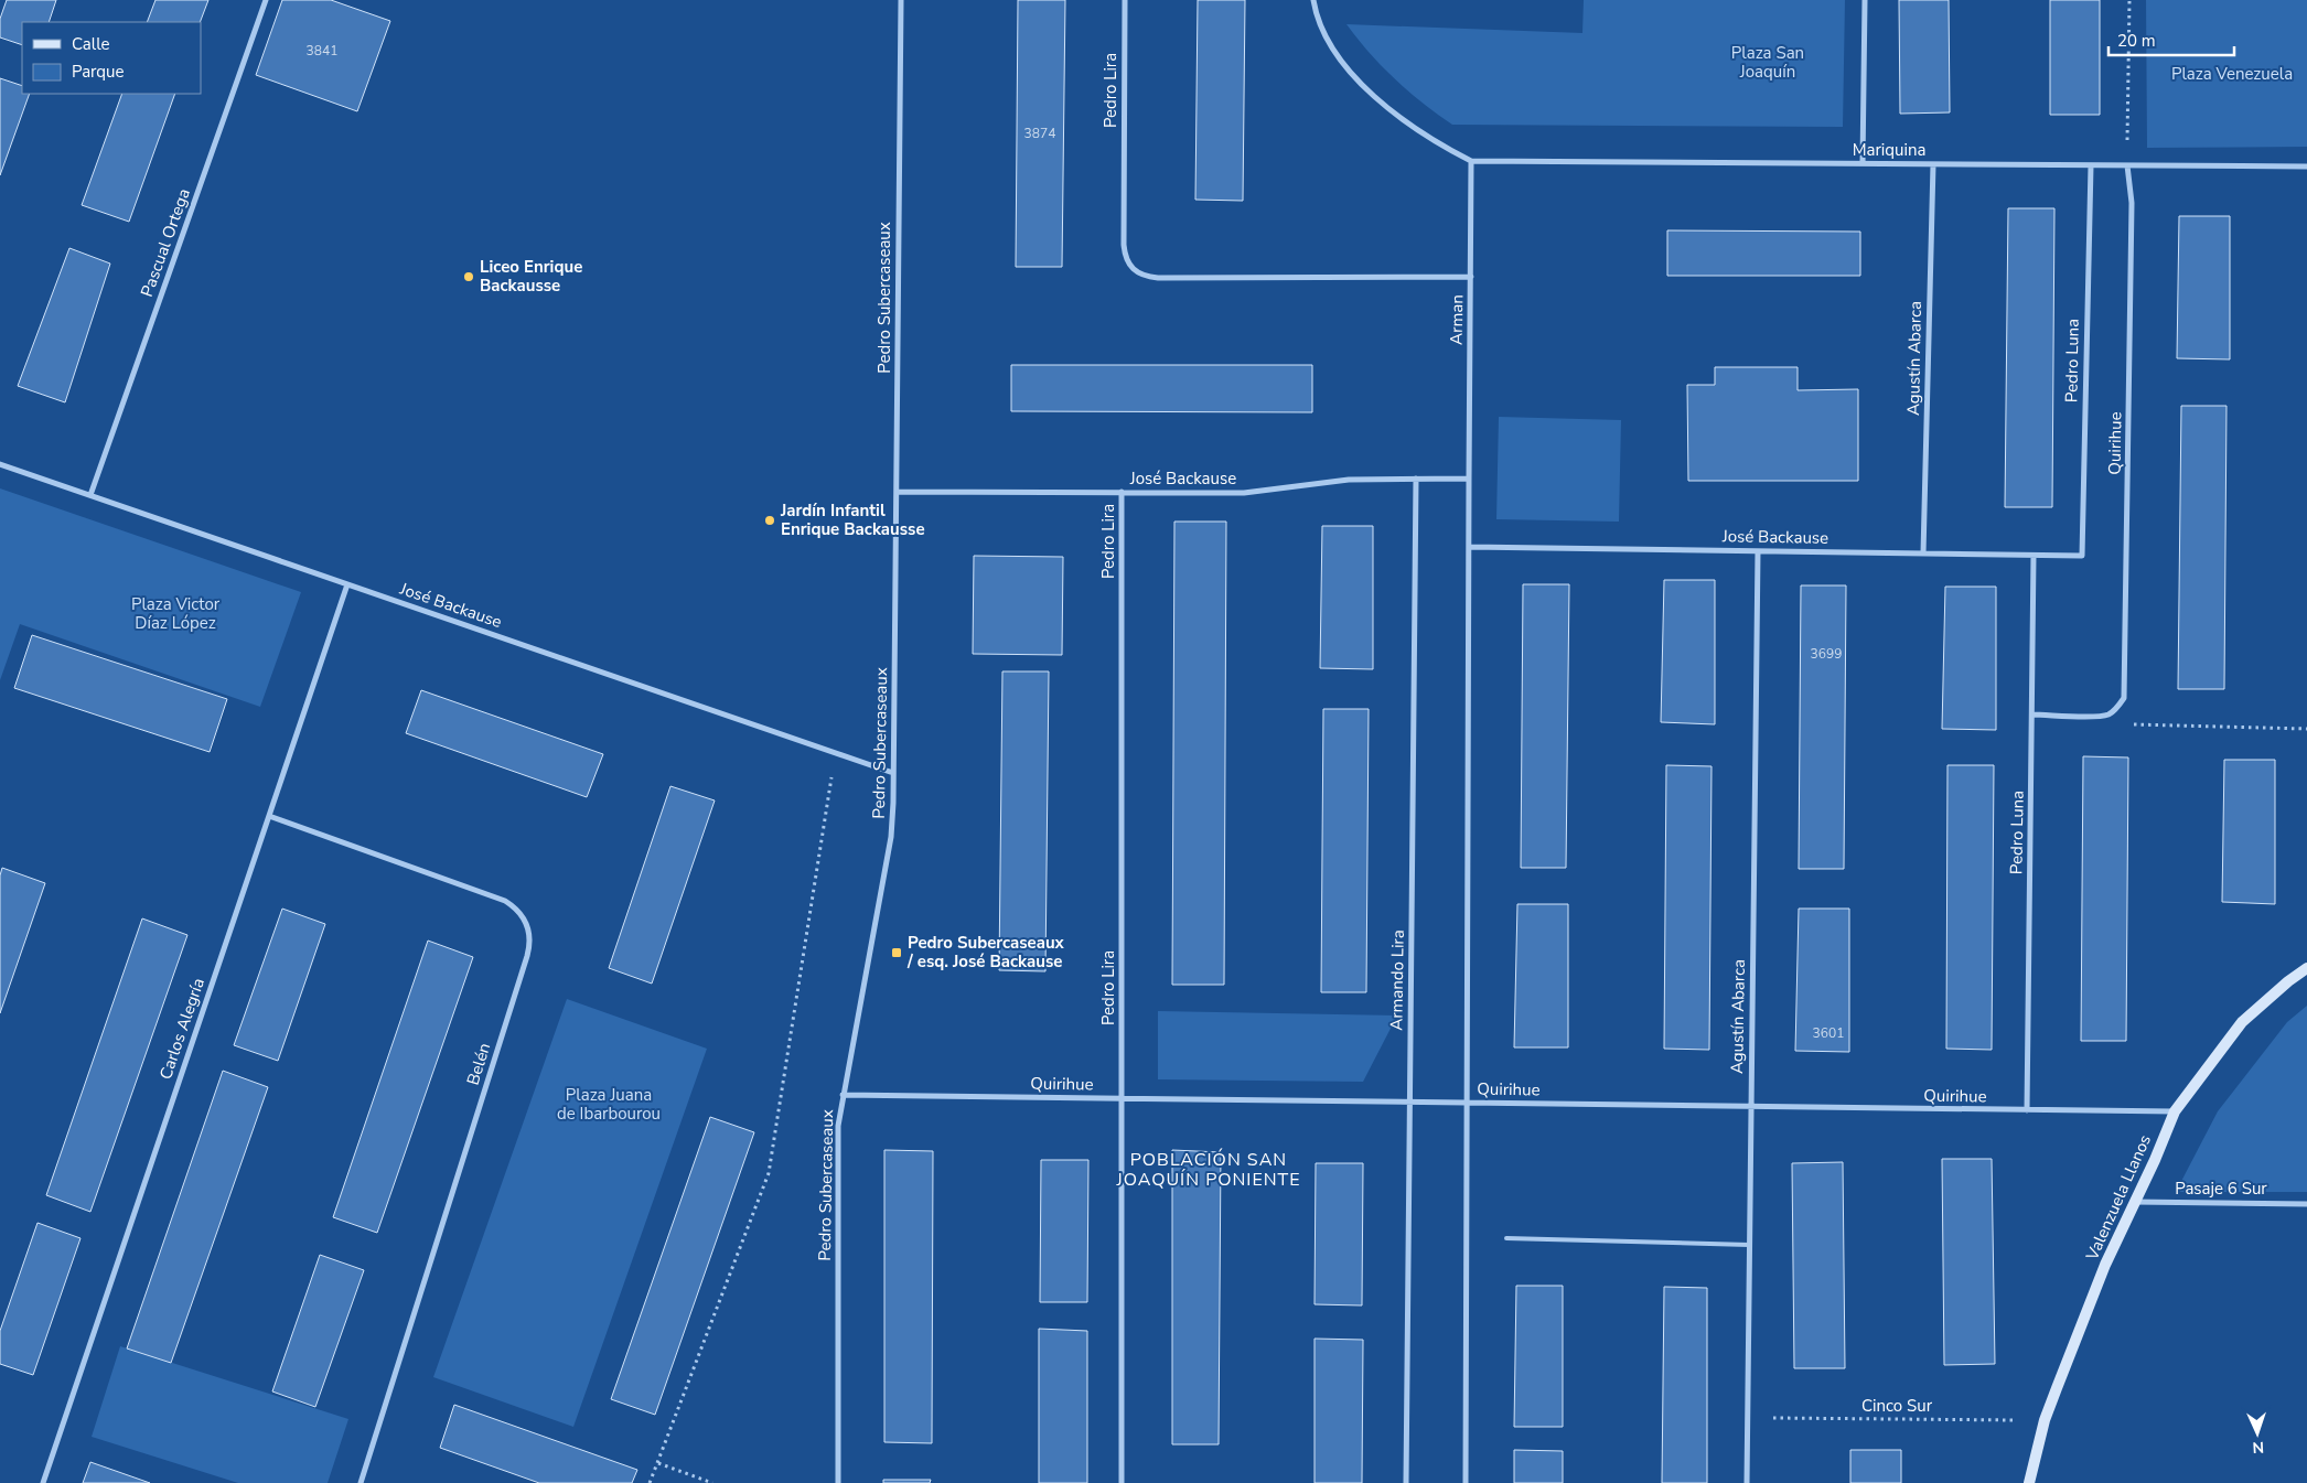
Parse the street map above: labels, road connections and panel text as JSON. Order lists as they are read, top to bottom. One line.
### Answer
{"streets":{"street":["Pedro Lira","Mariquina","Pascual Ortega","Pedro Subercaseaux","Arman","Agustín Abarca","Pedro Luna","Quirihue","José Backause","Armando Lira","Carlos Alegría","Belén","Pasaje 6 Sur","Valenzuela Llanos"],"path":["Cinco Sur"]},"crossings":[["Pedro Lira","Arman"],["Pedro Lira","Quirihue"],["Pedro Lira","José Backause"],["Mariquina","Arman"],["Mariquina","Agustín Abarca"],["Mariquina","Pedro Luna"],["Mariquina","Quirihue"],["Pascual Ortega","José Backause"],["Pedro Subercaseaux","Quirihue"],["Pedro Subercaseaux","José Backause"],["Arman","José Backause"],["Agustín Abarca","Quirihue"],["Agustín Abarca","José Backause"],["Agustín Abarca","Cinco Sur"],["Pedro Luna","Quirihue"],["Pedro Luna","José Backause"],["Quirihue","Armando Lira"],["Quirihue","Valenzuela Llanos"],["José Backause","Armando Lira"],["José Backause","Carlos Alegría"],["Carlos Alegría","Belén"],["Pasaje 6 Sur","Valenzuela Llanos"],["Valenzuela Llanos","Cinco Sur"]],"districts":["POBLACIÓN SAN JOAQUÍN PONIENTE"],"parks":["Plaza San Joaquín","Plaza Venezuela","Plaza Victor Díaz López","Plaza Juana de Ibarbourou"],"places":{"other":["Liceo Enrique Backausse","Jardín Infantil Enrique Backausse"],"transit":["Pedro Subercaseaux / esq. José Backause"]},"house_numbers":["3841","3874","3699","3601"],"legend":["Calle","Parque"],"scale_bar":"20 m","north":"bottom"}
